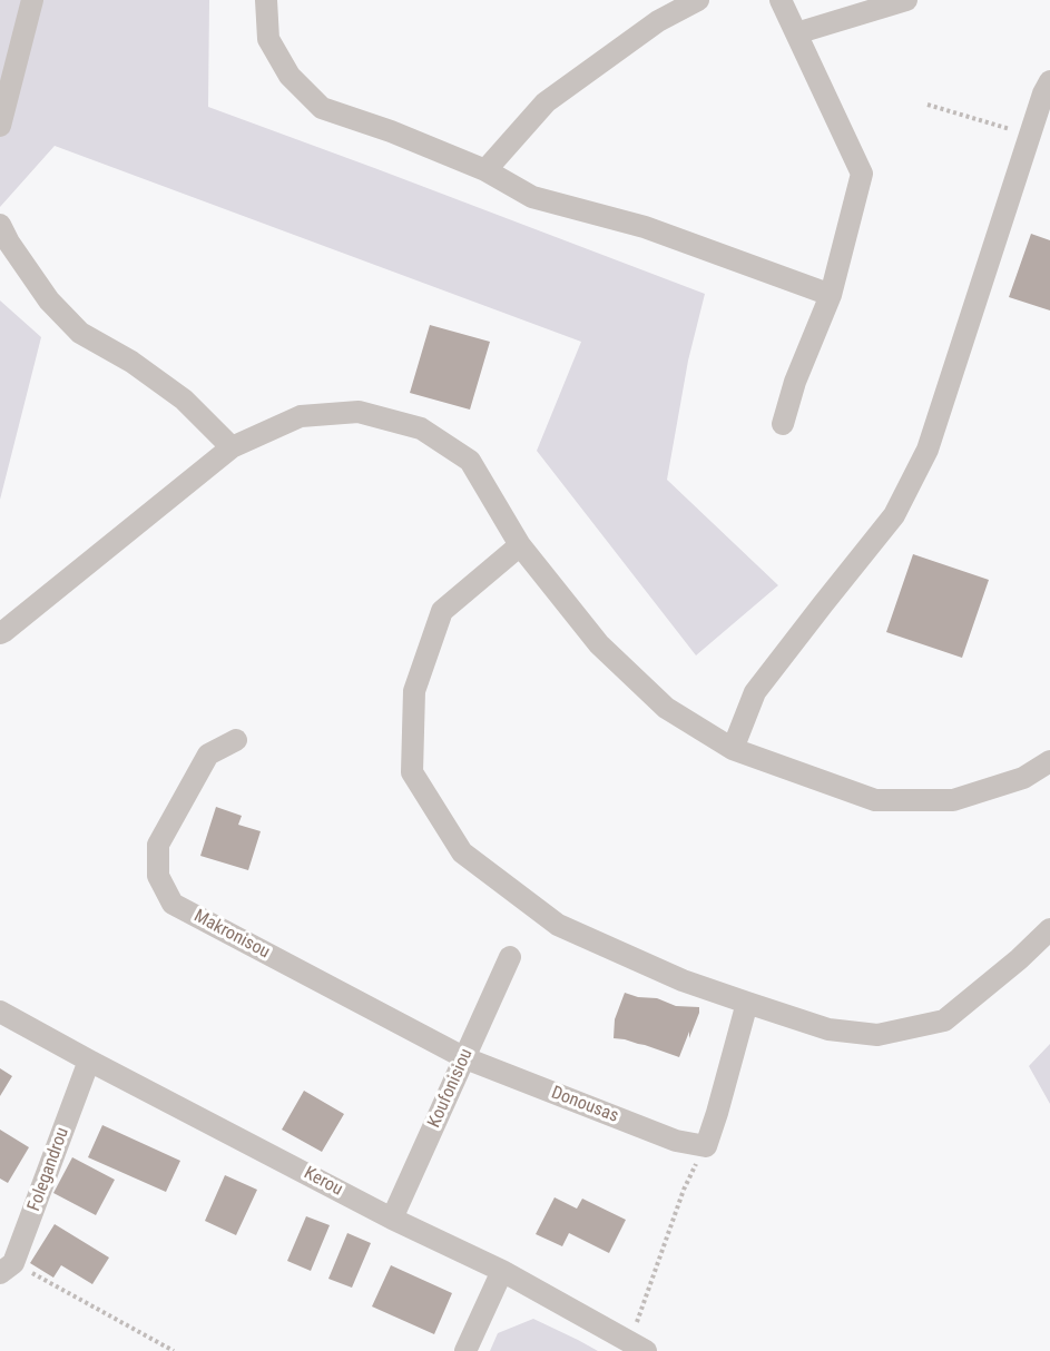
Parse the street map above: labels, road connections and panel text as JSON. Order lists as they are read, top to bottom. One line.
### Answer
{"streets":{"street":["Makronisou","Koufonisiou","Donousas","Folegandrou","Kerou"]},"crossings":[["Makronisou","Koufonisiou"],["Makronisou","Donousas"],["Koufonisiou","Donousas"],["Koufonisiou","Kerou"],["Folegandrou","Kerou"]]}
